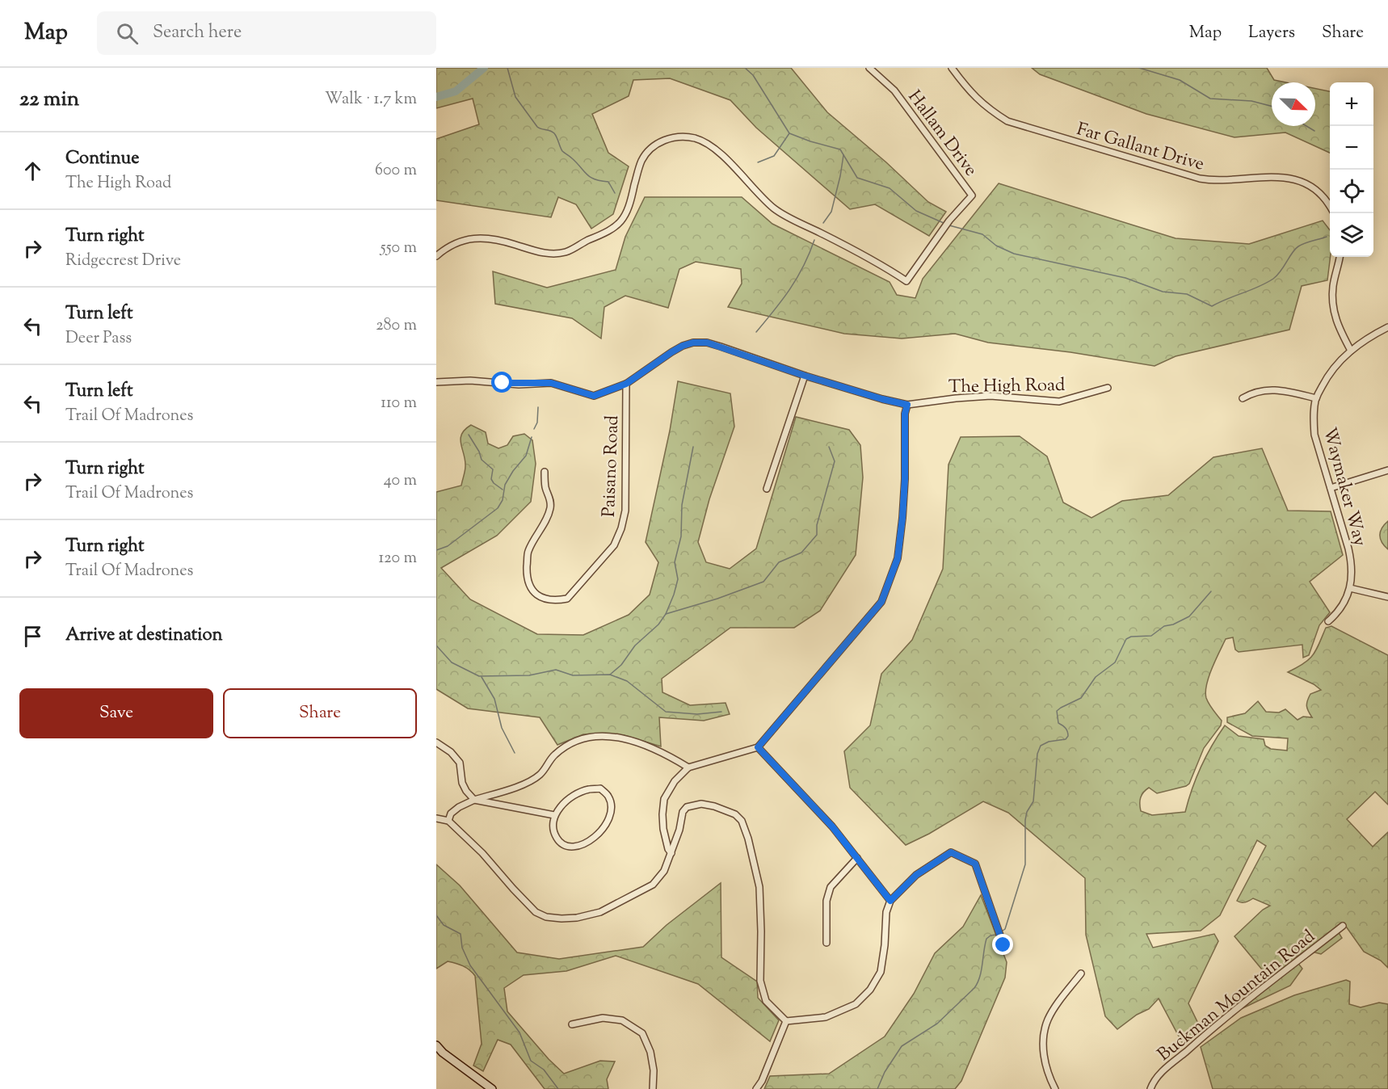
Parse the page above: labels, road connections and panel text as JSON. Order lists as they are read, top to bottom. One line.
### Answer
{"streets":{"street":["Hallam Drive","Far Gallant Drive","The High Road","Paisano Road","Waymaker Way","Buckman Mountain Road"]},"crossings":[["The High Road","Paisano Road"]],"north":"bottom right","page":{"header":"Map","search":"Search here","nav":["Map","Layers","Share"],"heading":["22 min","Walk · 1.7 km"],"map_buttons":["+","−"],"list":[["Continue","The High Road","600 m"],["Turn right","Ridgecrest Drive","550 m"],["Turn left","Deer Pass","280 m"],["Turn left","Trail Of Madrones","110 m"],["Turn right","Trail Of Madrones","40 m"],["Turn right","Trail Of Madrones","120 m"],"Arrive at destination"],"buttons":["Save","Share"]}}
